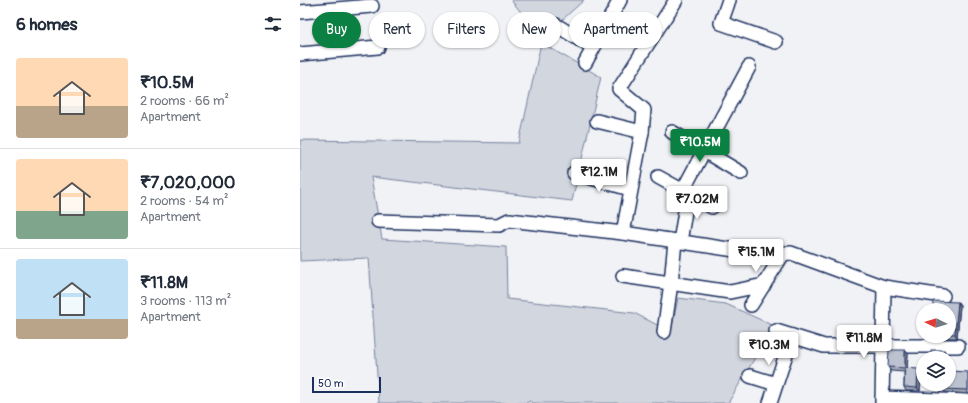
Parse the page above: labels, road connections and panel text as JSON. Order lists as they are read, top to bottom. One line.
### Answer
{"scale_bar":"50 m","north":"left","page":{"heading":"6 homes","chip":["Buy","Rent","Filters","New","Apartment"],"list":[{"name":"₹10.5M","note":"2 rooms · 66 m² · Apartment"},{"name":"₹7,020,000","note":"2 rooms · 54 m² · Apartment"},{"name":"₹11.8M","note":"3 rooms · 113 m² · Apartment"}],"price":["₹10.5M","₹12.1M","₹7.02M","₹15.1M","₹11.8M","₹10.3M"],"scale":"50 m"}}
